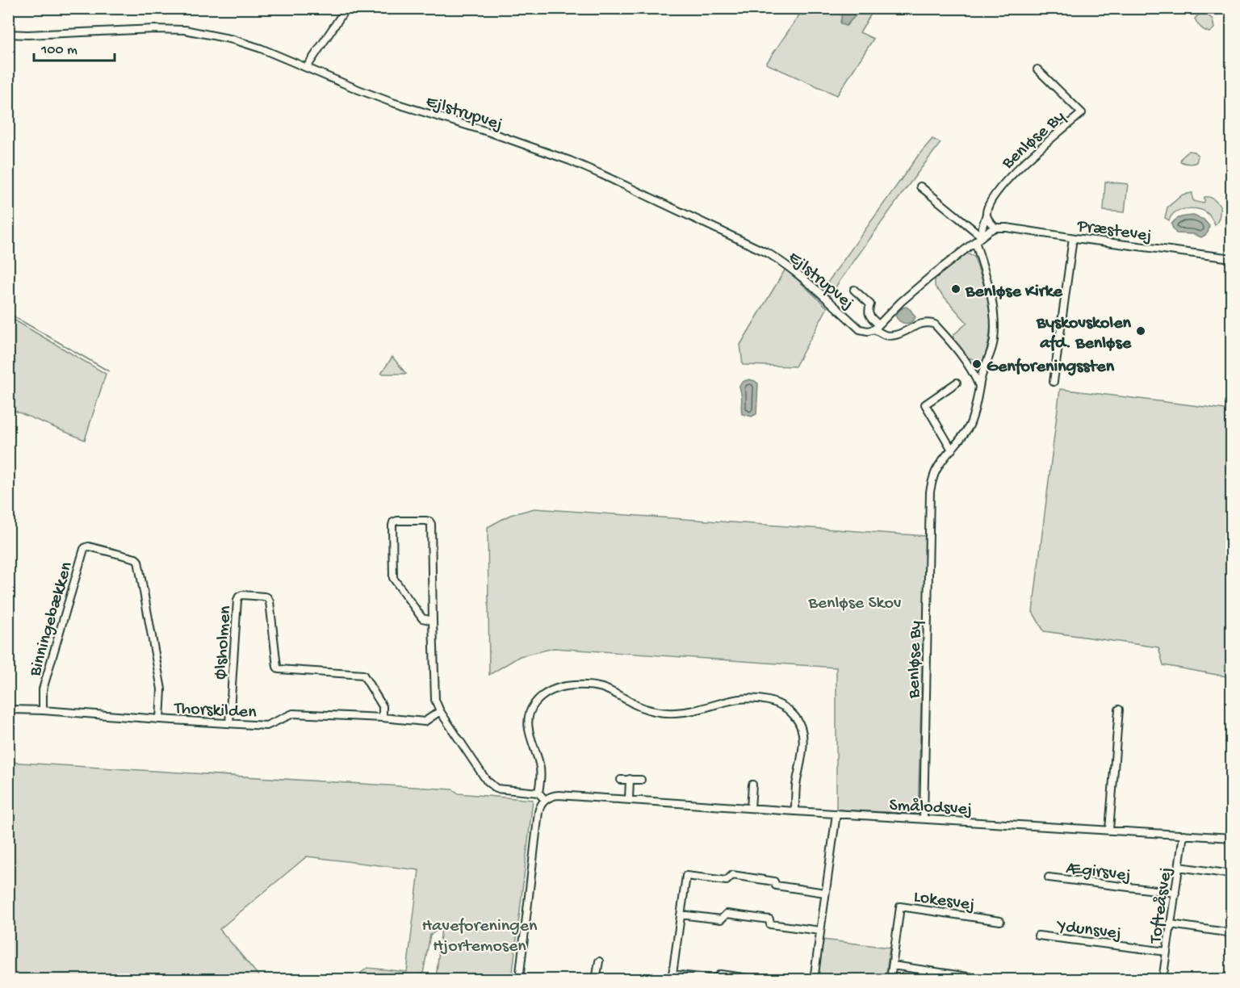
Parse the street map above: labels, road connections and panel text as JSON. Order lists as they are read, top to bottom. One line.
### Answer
{"streets":{"street":["Ejlstrupvej","Benløse By","Præstevej","Binningebækken","Ølsholmen","Thorskilden","Smålodsvej","Ægirsvej","Lokesvej","Tofteåsvej","Ydunsvej"]},"crossings":[["Benløse By","Smålodsvej"],["Binningebækken","Thorskilden"],["Ølsholmen","Thorskilden"],["Smålodsvej","Tofteåsvej"],["Ægirsvej","Tofteåsvej"],["Tofteåsvej","Ydunsvej"]],"parks":["Benløse Skov","Haveforeningen Hjortemosen"],"places":["Benløse Kirke","Byskovskolen afd. Benløse","Genforeningssten"],"scale_bar":"100 m"}
